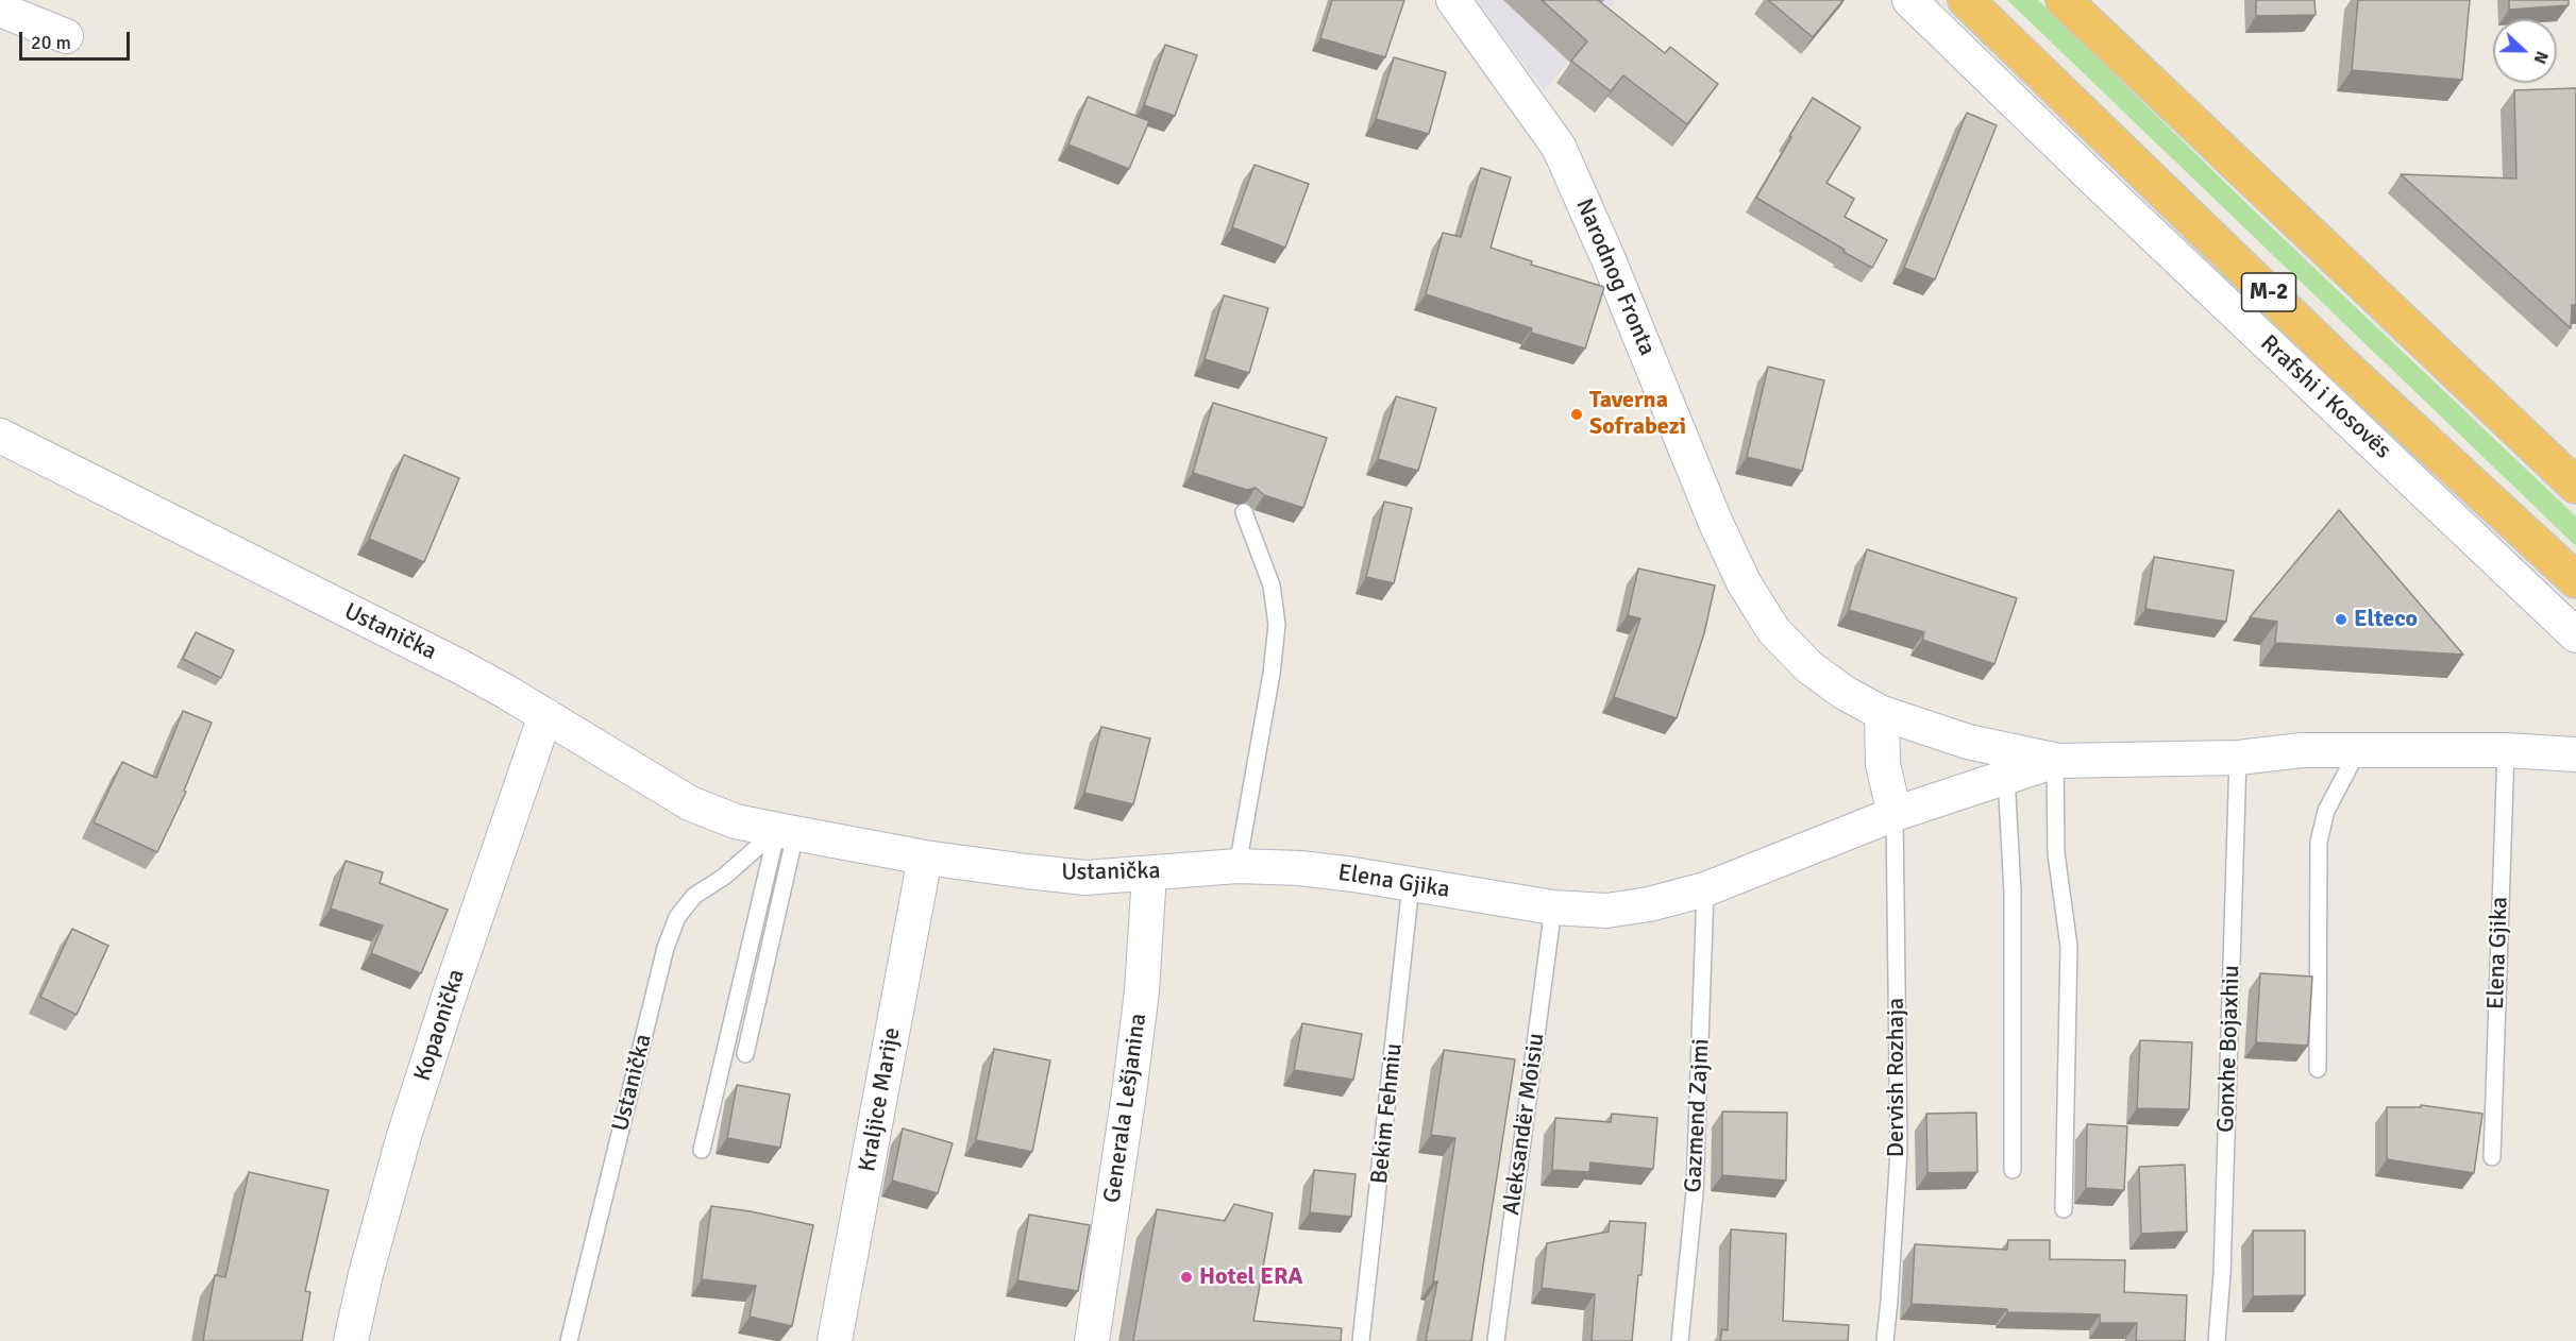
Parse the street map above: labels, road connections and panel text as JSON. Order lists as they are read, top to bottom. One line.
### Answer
{"streets":{"highway":["M-2","Rrafshi i Kosovës"],"street":["Narodnog Fronta","Ustanička","Elena Gjika","Kopaonička","Kraljice Marije","Generala Lešjanina"],"lane":["Gonxhe Bojaxhiu","Dervish Rozhaja","Bekim Fehmiu","Gazmend Zajmi","Aleksandër Moisiu"]},"crossings":[["Narodnog Fronta","Elena Gjika"],["Ustanička","Elena Gjika"],["Ustanička","Kopaonička"],["Ustanička","Kraljice Marije"],["Ustanička","Generala Lešjanina"],["Elena Gjika","Gonxhe Bojaxhiu"],["Elena Gjika","Dervish Rozhaja"],["Elena Gjika","Bekim Fehmiu"],["Elena Gjika","Gazmend Zajmi"],["Elena Gjika","Aleksandër Moisiu"]],"places":["Taverna Sofrabezi","Elteco","Hotel ERA"],"scale_bar":"20 m","north":"right"}
